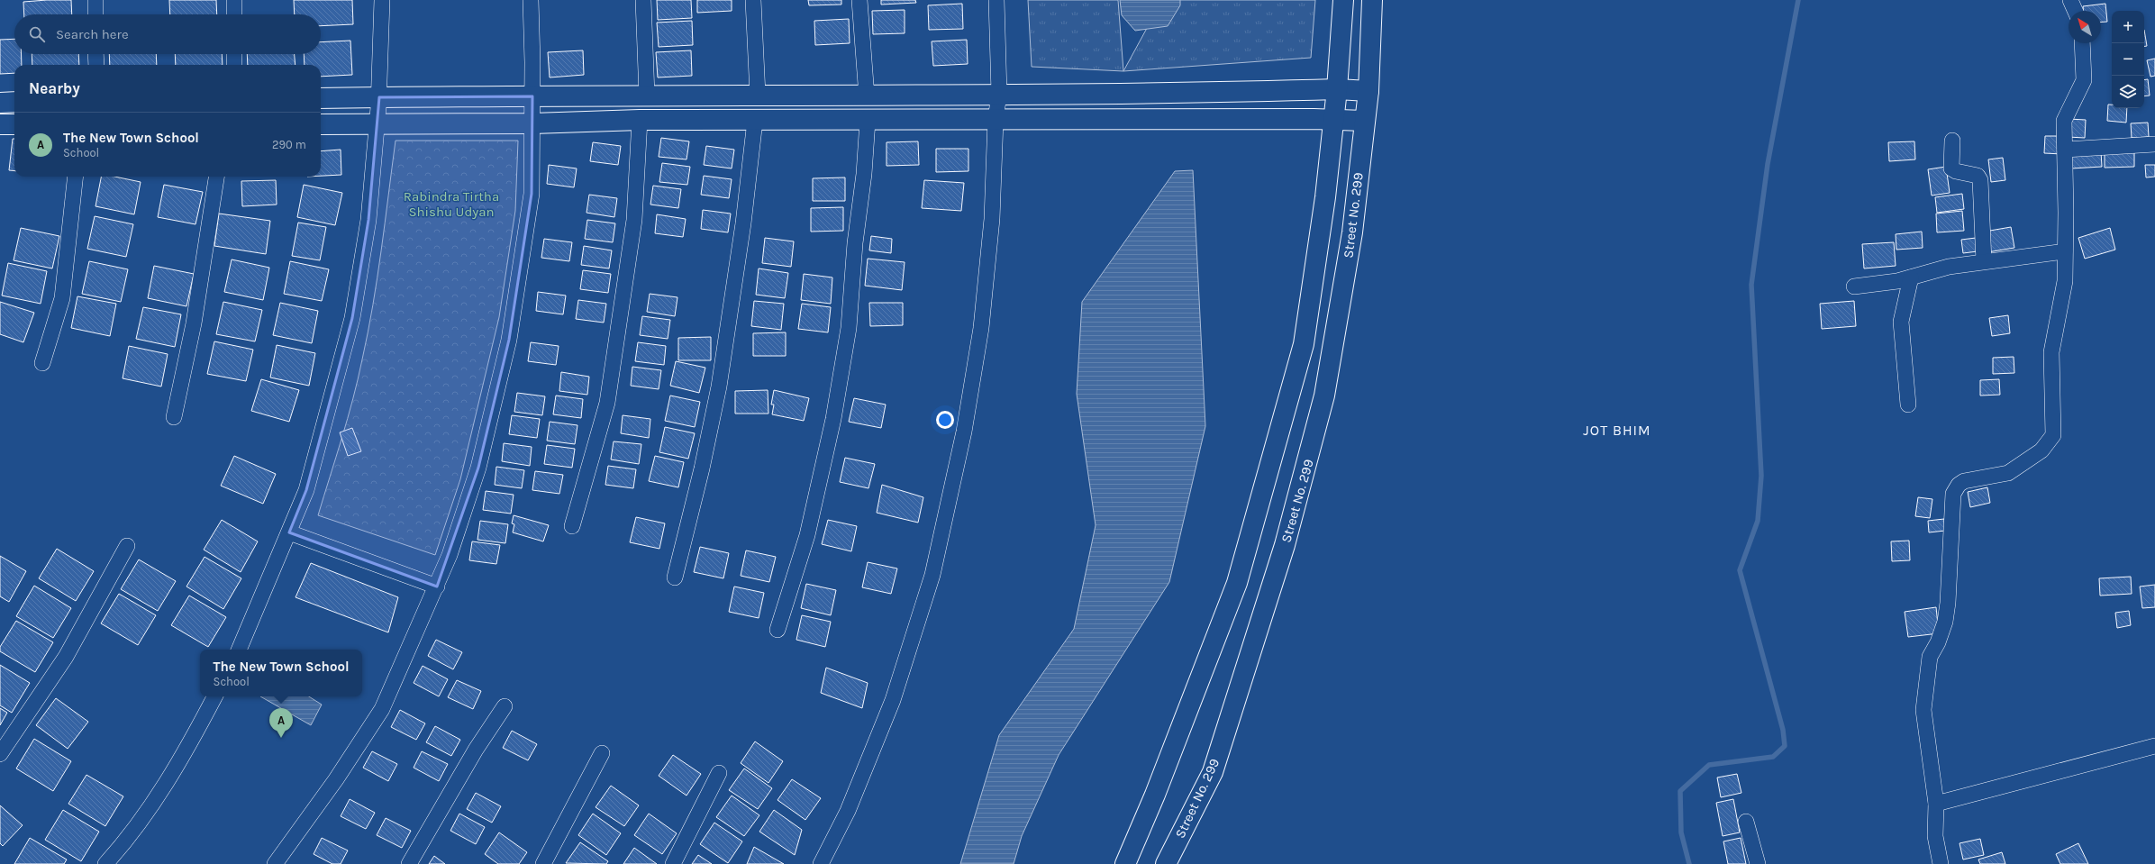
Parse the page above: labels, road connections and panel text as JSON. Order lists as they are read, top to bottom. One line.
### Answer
{"streets":{"street":["Street No. 299"]},"districts":["JOT BHIM"],"parks":["Rabindra Tirtha Shishu Udyan"],"north":"top left","page":{"map_buttons":["+","−"],"search":"Search here","heading":"Nearby","list":[{"mark":"A","name":"The New Town School","note":"School","value":"290 m"}],"popup":["The New Town School","School"],"pins":"A"}}
